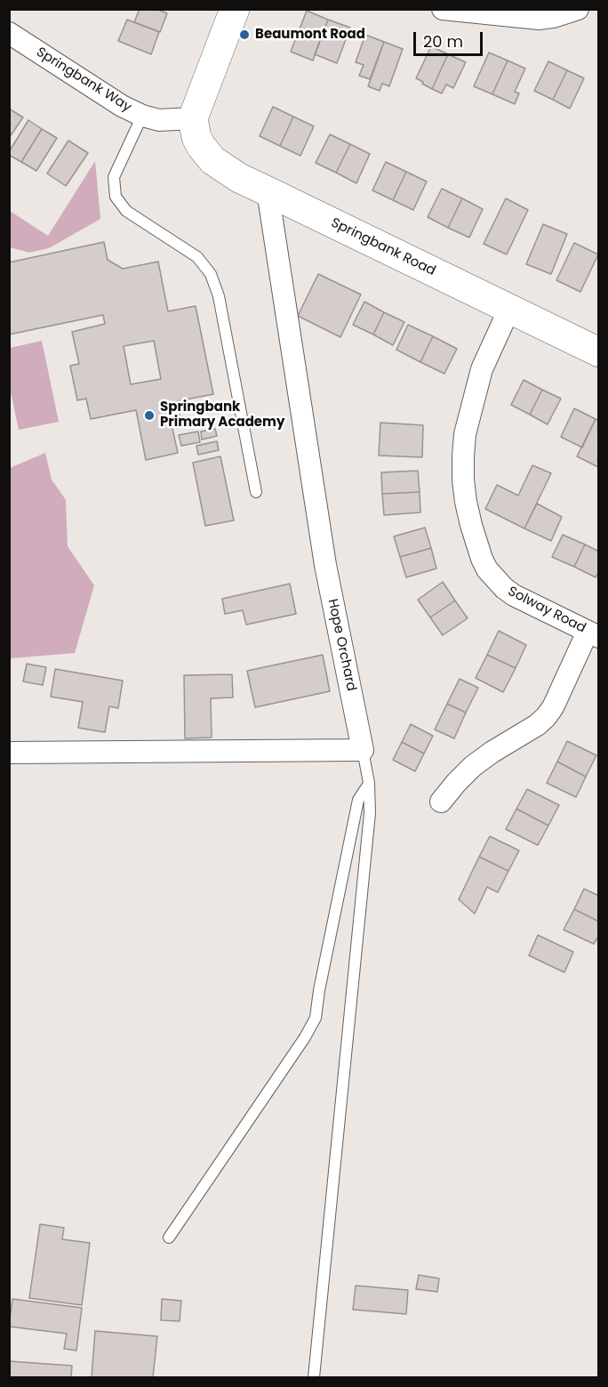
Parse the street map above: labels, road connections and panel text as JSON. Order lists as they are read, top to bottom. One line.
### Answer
{"streets":{"street":["Springbank Way","Springbank Road","Solway Road","Hope Orchard"]},"crossings":[["Springbank Way","Springbank Road"],["Springbank Road","Solway Road"],["Springbank Road","Hope Orchard"]],"places":["Beaumont Road","Springbank Primary Academy"],"scale_bar":"20 m"}
